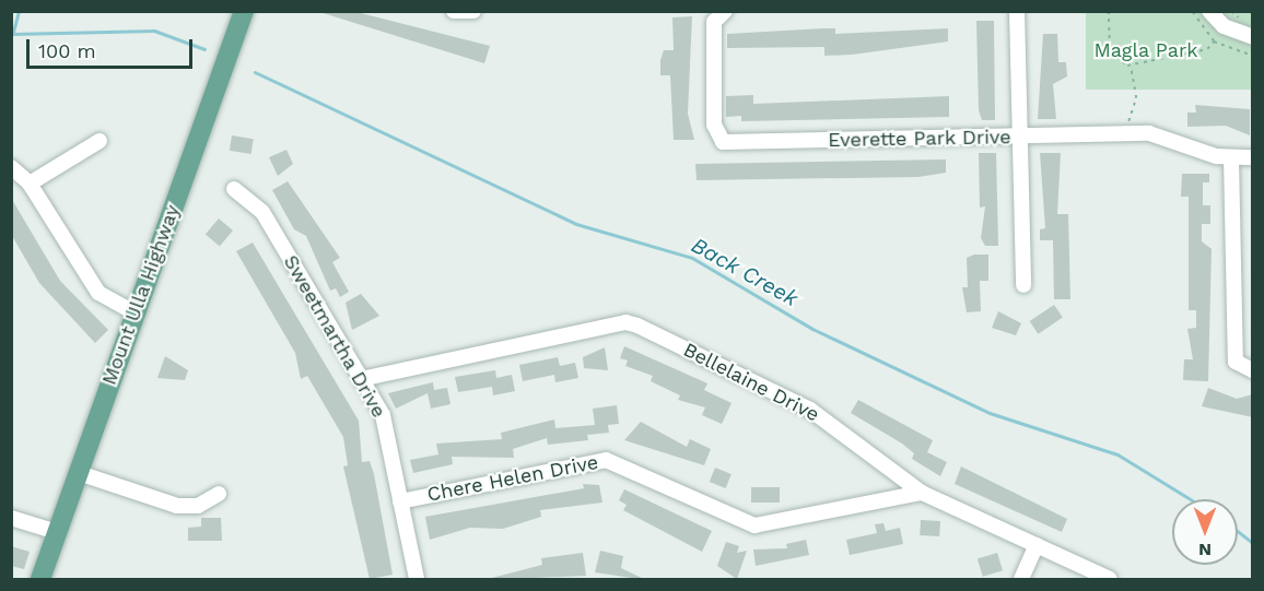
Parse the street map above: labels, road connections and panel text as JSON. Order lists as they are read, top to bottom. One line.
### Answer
{"streets":{"main road":["Mount Ulla Highway"],"street":["Everette Park Drive","Sweetmartha Drive","Bellelaine Drive","Chere Helen Drive"]},"crossings":[["Sweetmartha Drive","Bellelaine Drive"],["Sweetmartha Drive","Chere Helen Drive"],["Bellelaine Drive","Chere Helen Drive"]],"water":["Back Creek"],"parks":["Magla Park"],"scale_bar":"100 m","north":"bottom"}
